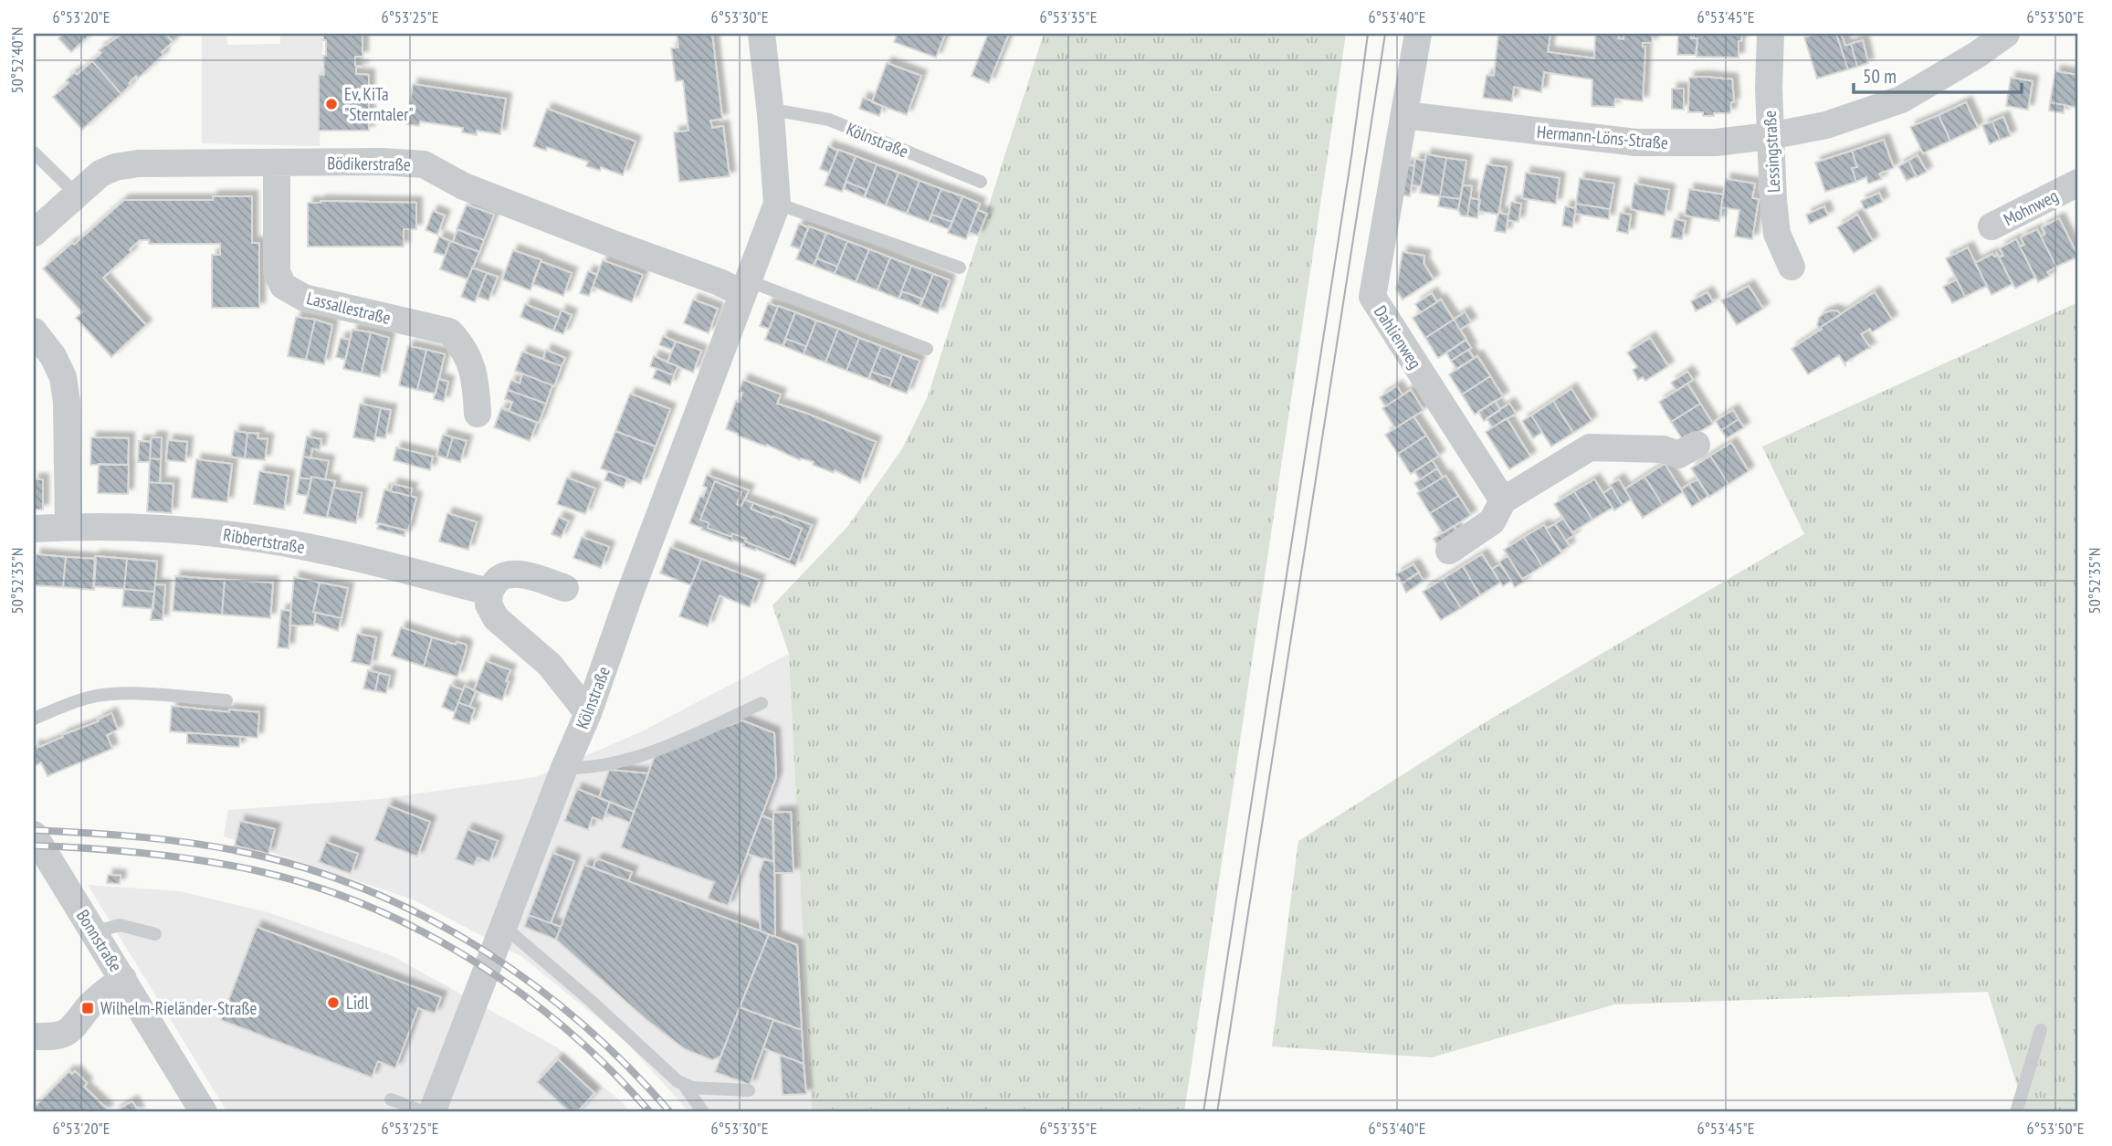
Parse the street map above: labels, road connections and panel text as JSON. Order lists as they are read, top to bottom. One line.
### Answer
{"streets":{"street":["Hermann-Löns-Straße","Kölnstraße","Lessingstraße","Bödikerstraße","Mohnweg","Lassallestraße","Dahlienweg","Ribbertstraße","Bonnstraße"]},"crossings":[["Hermann-Löns-Straße","Lessingstraße"],["Hermann-Löns-Straße","Dahlienweg"],["Kölnstraße","Bödikerstraße"],["Bödikerstraße","Lassallestraße"]],"places":{"other":["Ev. KiTa \"Sterntaler\"","Lidl"],"transit":["Wilhelm-Rieländer-Straße"]},"scale_bar":"50 m","coordinates":["6°53'20\"E","6°53'25\"E","6°53'30\"E","6°53'35\"E","6°53'40\"E","6°53'45\"E","6°53'50\"E","50°52'40\"N","50°52'35\"N"]}
